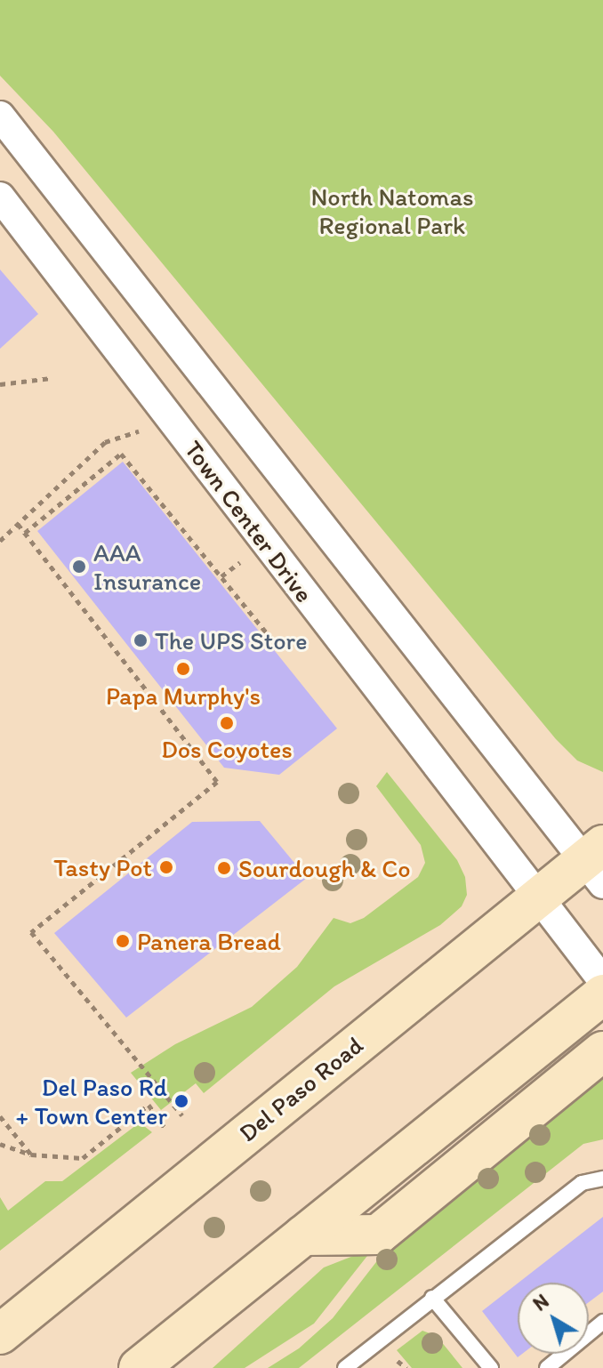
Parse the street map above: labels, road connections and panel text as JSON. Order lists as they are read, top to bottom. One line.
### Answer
{"streets":{"main road":["Del Paso Road"],"street":["Town Center Drive"]},"crossings":[["Town Center Drive","Del Paso Road"]],"parks":["North Natomas Regional Park"],"places":["AAA Insurance","The UPS Store","Papa Murphy's","Dos Coyotes","Tasty Pot","Sourdough & Co","Panera Bread","Del Paso Rd + Town Center"],"north":"top left"}
